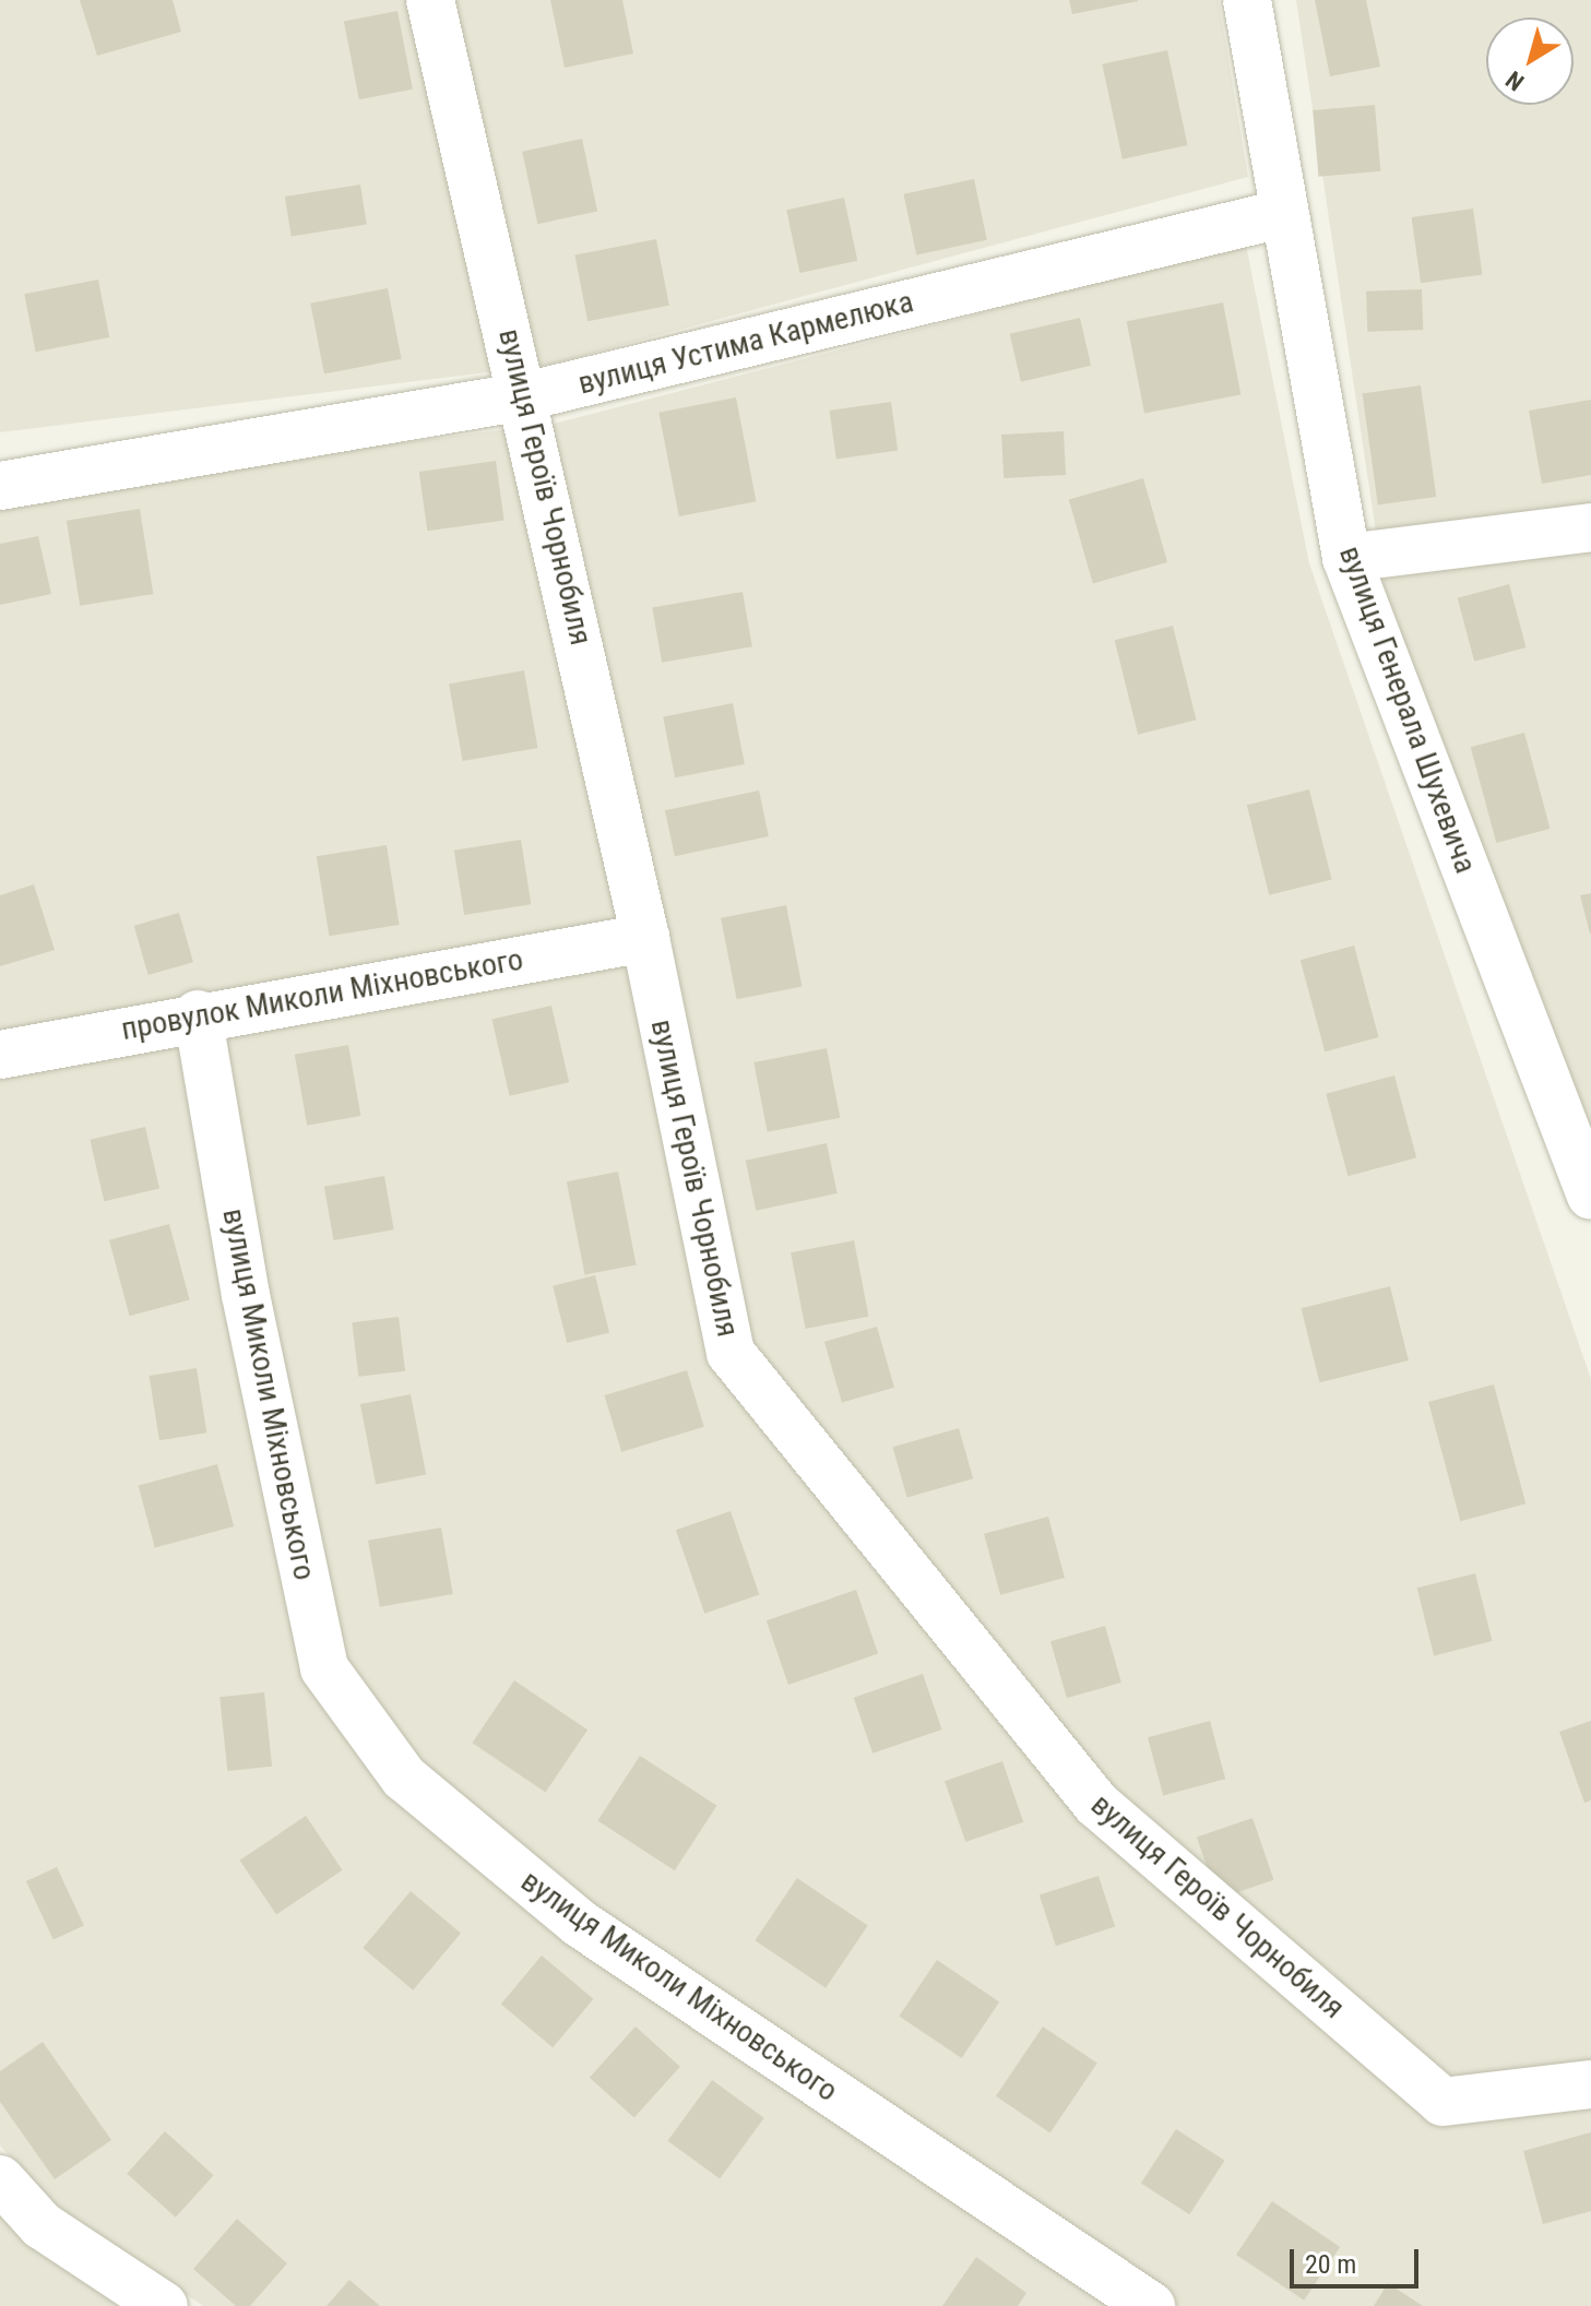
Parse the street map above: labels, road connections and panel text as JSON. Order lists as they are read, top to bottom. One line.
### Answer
{"streets":{"street":["вулиця Устима Кармелюка","вулиця Героїв Чорнобиля","вулиця Генерала Шухевича","провулок Миколи Міхновського","вулиця Миколи Міхновського"]},"crossings":[["вулиця Устима Кармелюка","вулиця Героїв Чорнобиля"],["вулиця Устима Кармелюка","вулиця Генерала Шухевича"],["вулиця Героїв Чорнобиля","провулок Миколи Міхновського"],["провулок Миколи Міхновського","вулиця Миколи Міхновського"]],"scale_bar":"20 m","north":"bottom left"}
